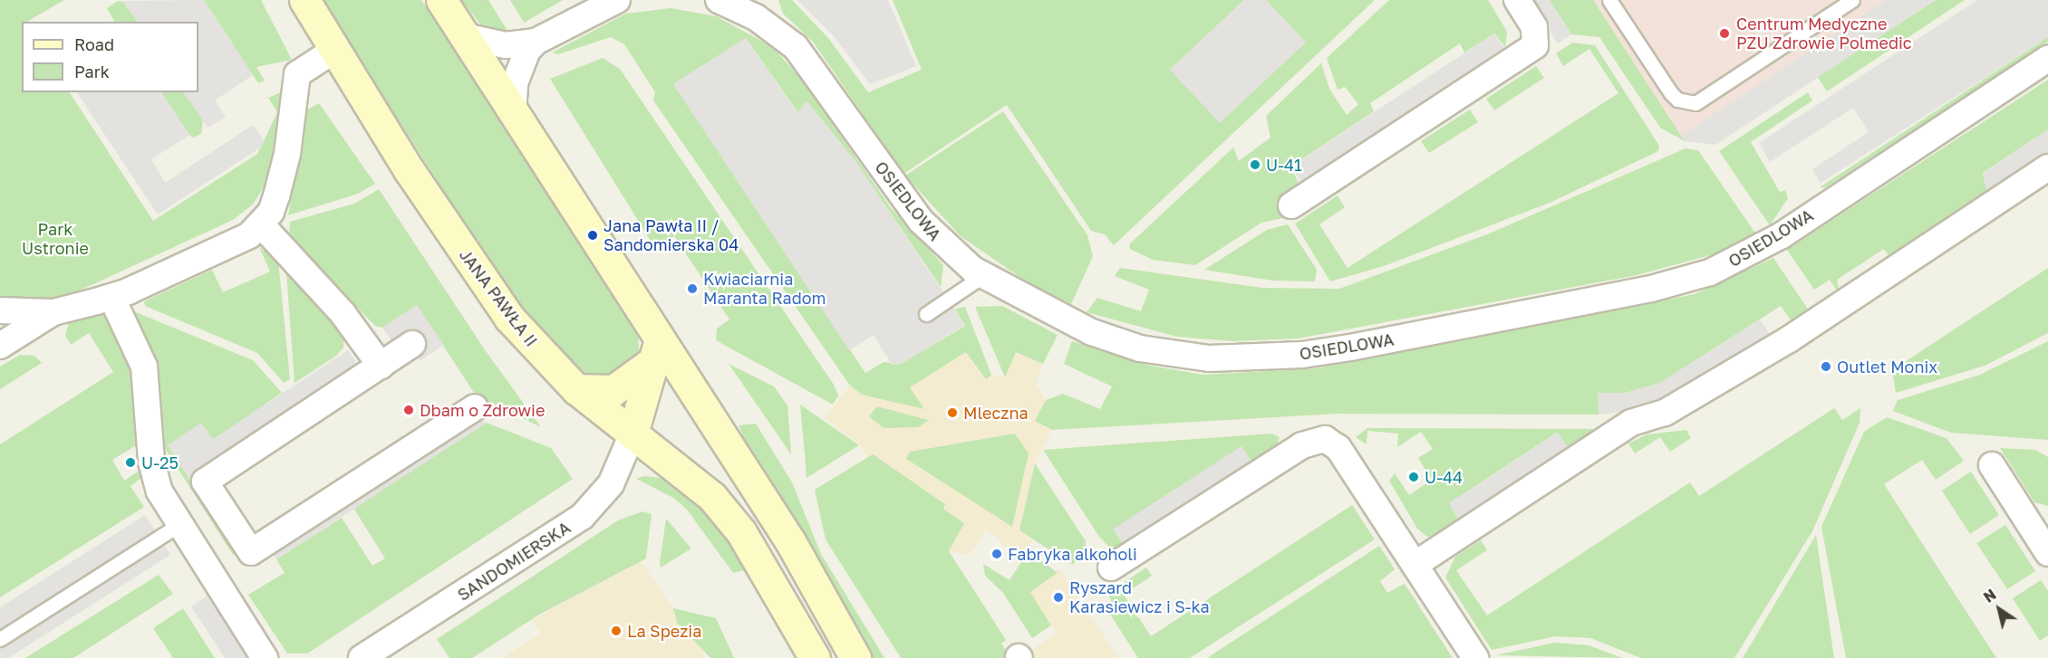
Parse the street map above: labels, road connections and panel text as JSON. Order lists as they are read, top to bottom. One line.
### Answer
{"streets":{"street":["OSIEDLOWA","JANA PAWŁA II","SANDOMIERSKA"]},"crossings":[["JANA PAWŁA II","SANDOMIERSKA"]],"parks":["Park Ustronie"],"places":["Centrum Medyczne PZU Zdrowie Polmedic","U-41","Jana Pawła II / Sandomierska 04","Kwiaciarnia Maranta Radom","Outlet Monix","Dbam o Zdrowie","Mleczna","U-25","U-44","Fabryka alkoholi","Ryszard Karasiewicz i S-ka","La Spezia"],"legend":["Road","Park"],"north":"top left"}
